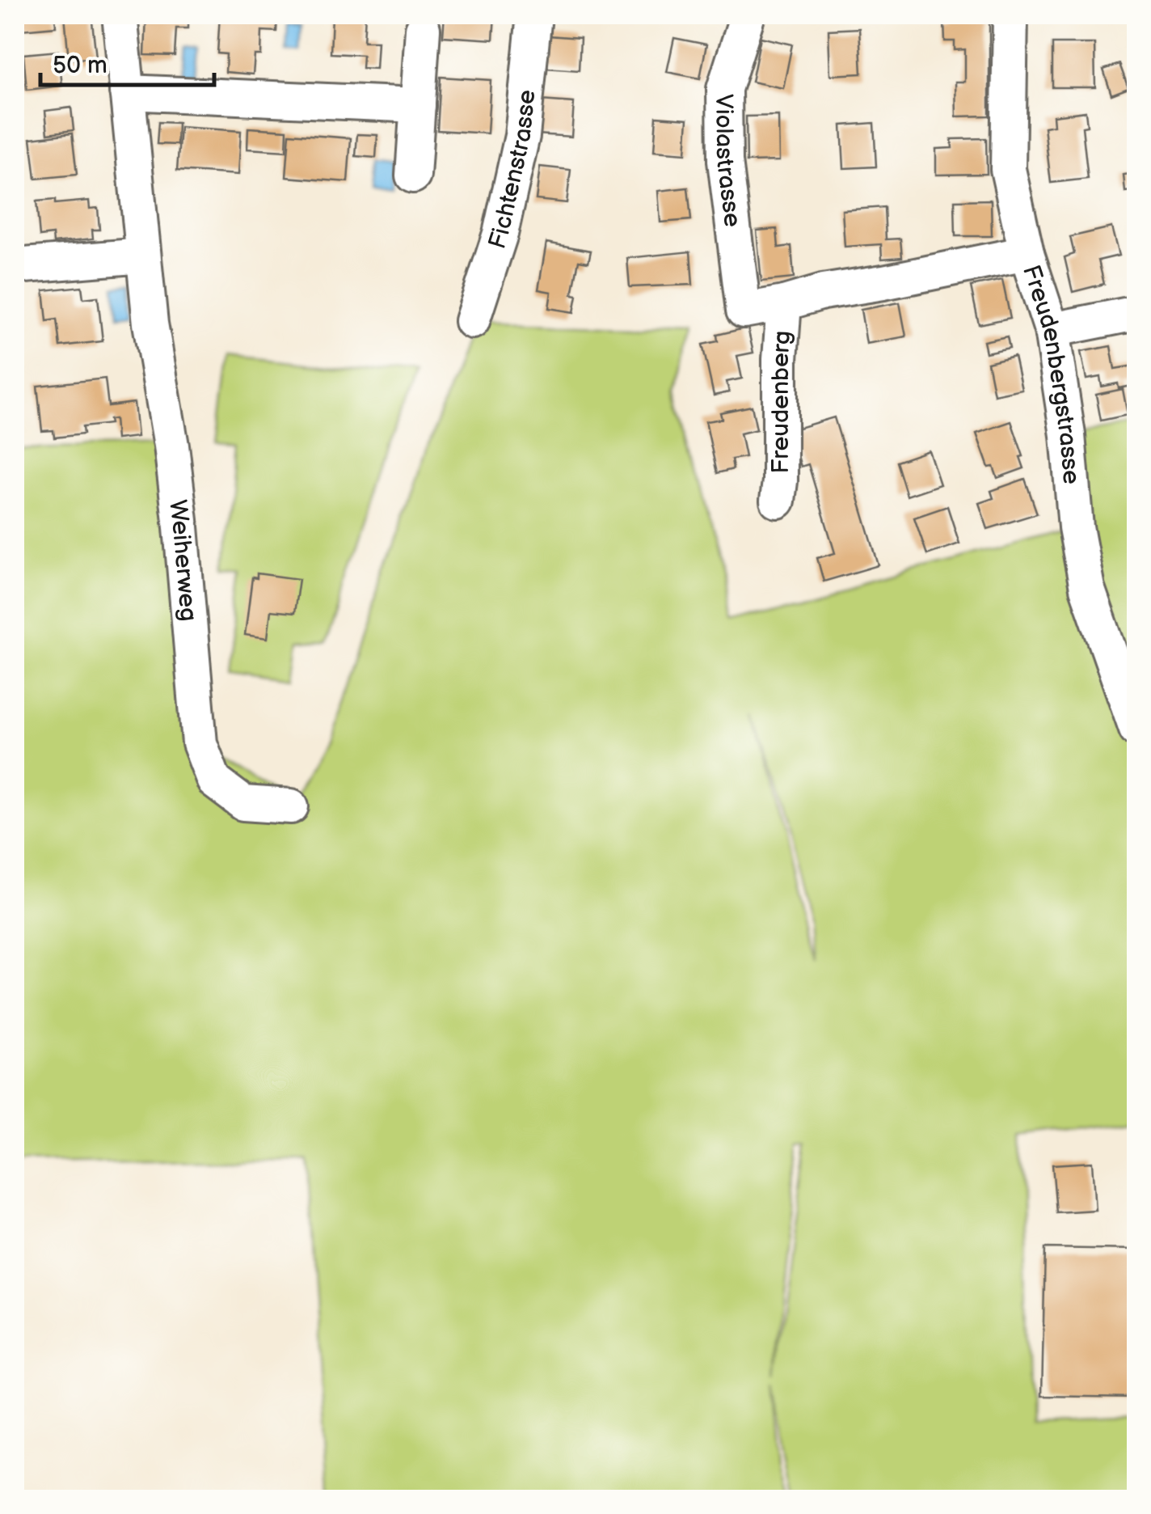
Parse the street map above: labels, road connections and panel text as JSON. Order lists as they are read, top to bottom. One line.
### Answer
{"streets":{"street":["Violastrasse","Fichtenstrasse","Freudenbergstrasse","Freudenberg","Weiherweg"]},"crossings":[["Violastrasse","Freudenberg"]],"scale_bar":"50 m"}
